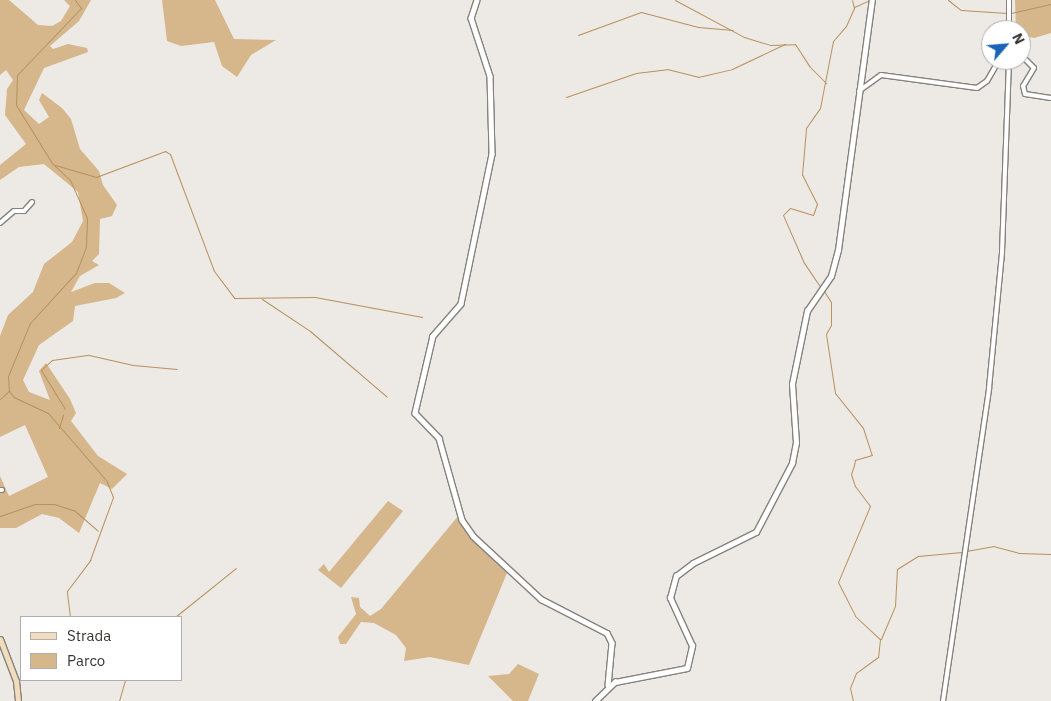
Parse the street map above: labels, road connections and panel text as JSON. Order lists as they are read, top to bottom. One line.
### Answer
{"legend":["Strada","Parco"],"north":"top right"}
